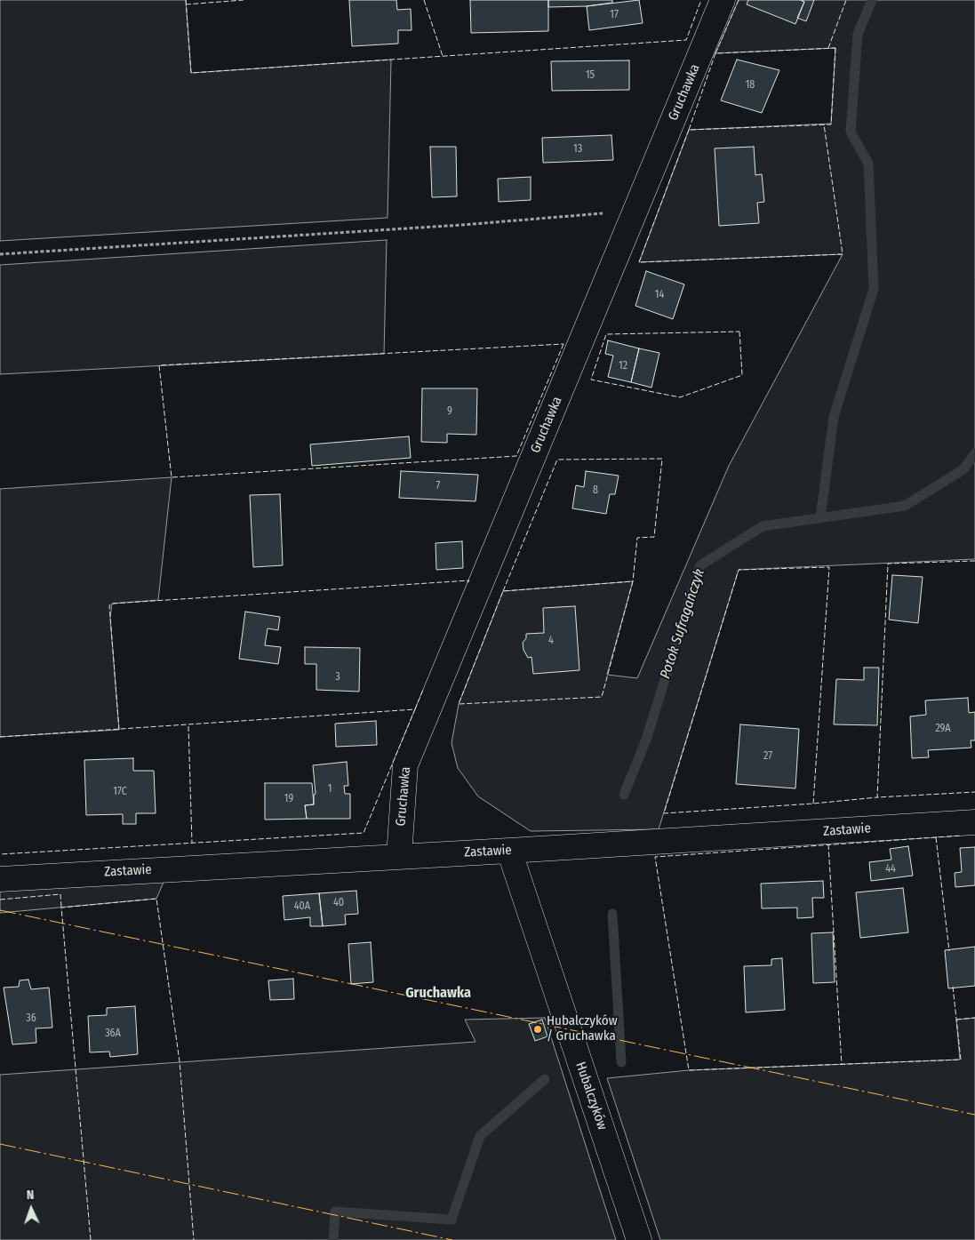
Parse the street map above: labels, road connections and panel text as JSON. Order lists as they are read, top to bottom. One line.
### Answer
{"streets":{"street":["Gruchawka","Zastawie","Hubalczyków"]},"crossings":[["Gruchawka","Zastawie"],["Zastawie","Hubalczyków"]],"districts":["Gruchawka"],"water":["Potok Sufragańczyk"],"places":["Hubalczyków / Gruchawka"],"house_numbers":["17","15","18","13","14","12","9","7","8","4","3","29A","27","1","17C","19","44","40","40A","36","36A"],"north":"top"}
